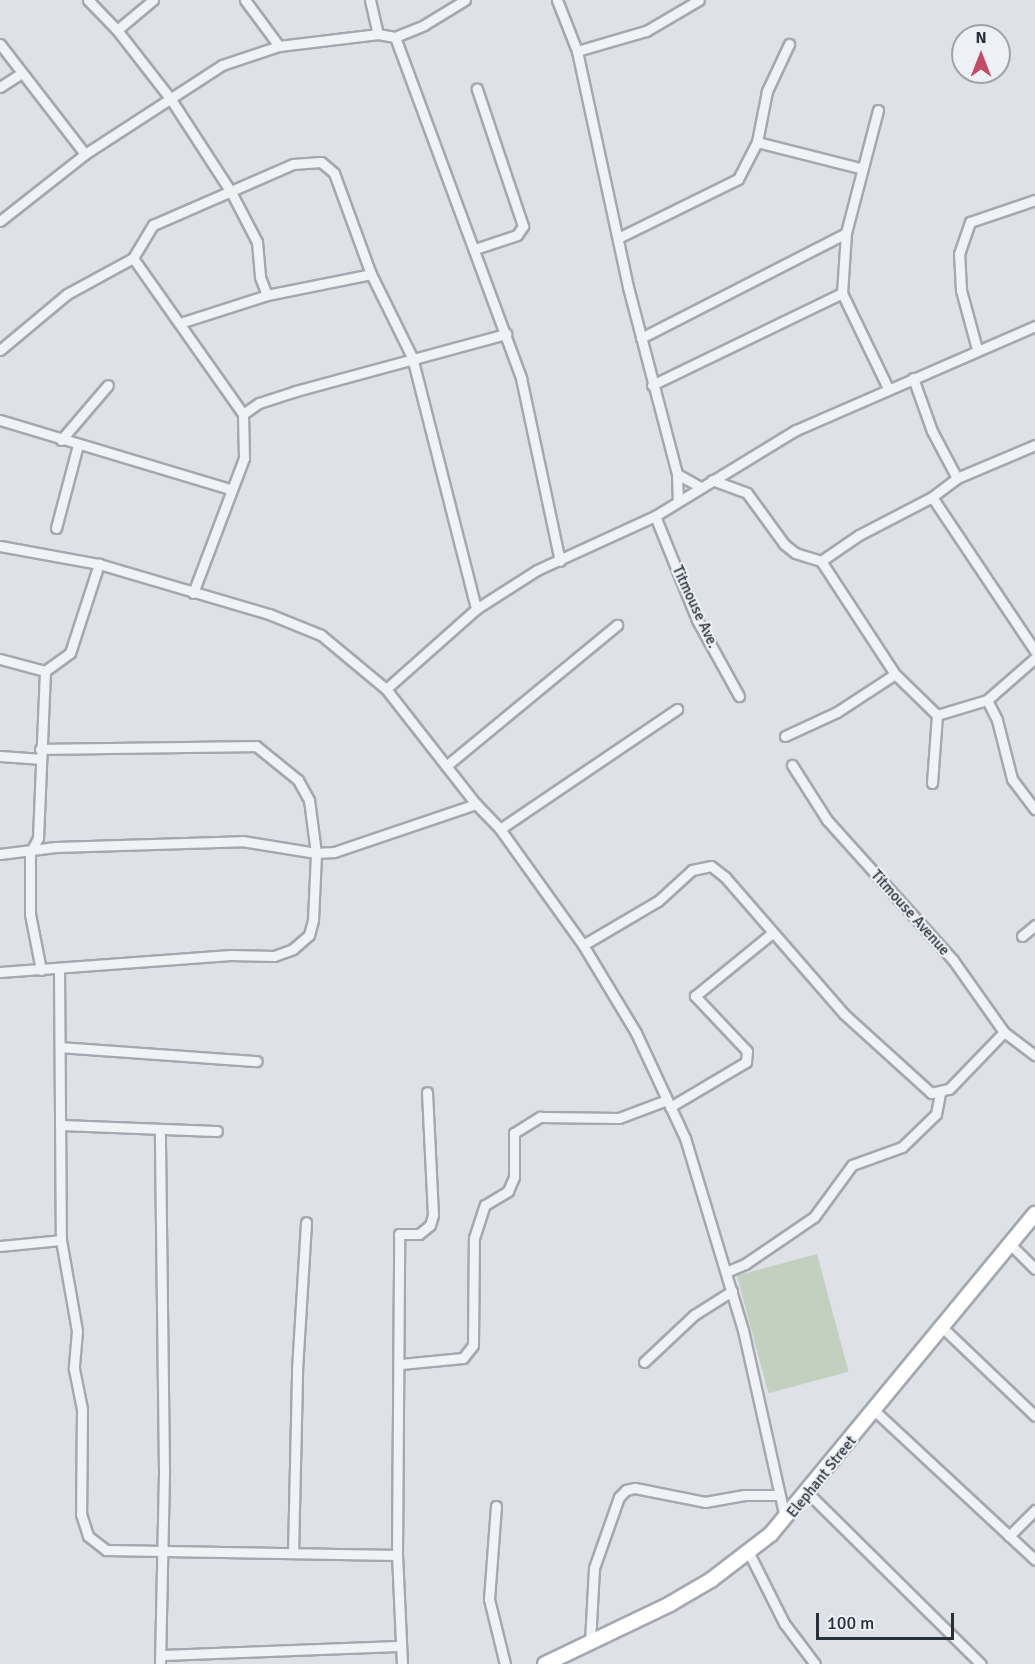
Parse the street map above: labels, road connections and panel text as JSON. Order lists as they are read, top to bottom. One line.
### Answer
{"streets":{"main road":["Elephant Street"],"street":["Titmouse Ave.","Titmouse Avenue"]},"scale_bar":"100 m","north":"top"}
